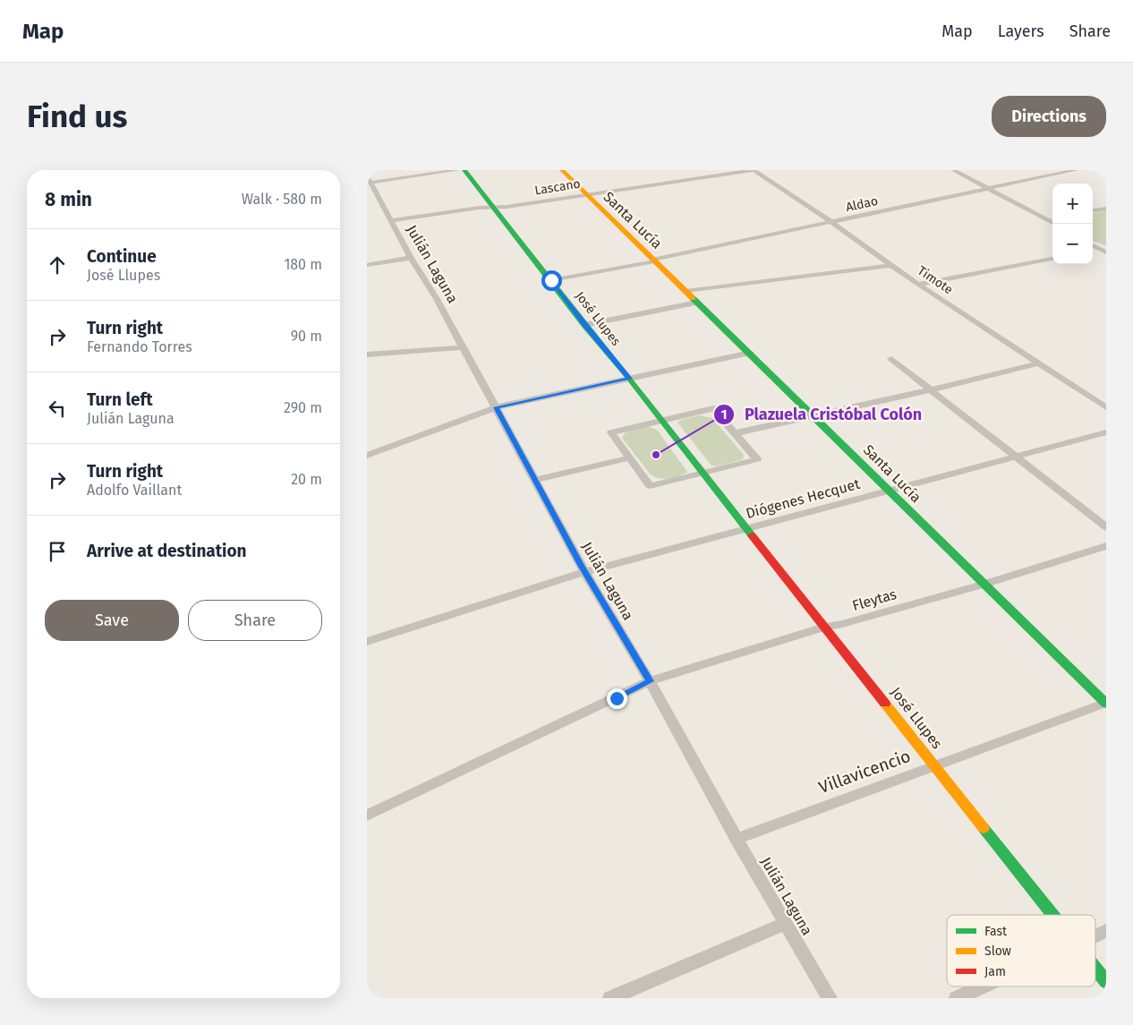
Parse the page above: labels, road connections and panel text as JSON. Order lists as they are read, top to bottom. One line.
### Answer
{"streets":{"street":["Lascano","Aldao","Santa Lucía","Julián Laguna","Timote","José Llupes","Diógenes Hecquet","Fleytas","Villavicencio"]},"crossings":[["Lascano","Santa Lucía"],["Lascano","Julián Laguna"],["Lascano","Timote"],["Lascano","José Llupes"],["Aldao","Santa Lucía"],["Aldao","Timote"],["Aldao","José Llupes"],["Santa Lucía","Diógenes Hecquet"],["Santa Lucía","Fleytas"],["Santa Lucía","Villavicencio"],["Julián Laguna","Diógenes Hecquet"],["Julián Laguna","Fleytas"],["Julián Laguna","Villavicencio"],["José Llupes","Diógenes Hecquet"],["José Llupes","Fleytas"],["José Llupes","Villavicencio"]],"places":["Plazuela Cristóbal Colón"],"legend":["Fast","Slow","Jam"],"page":{"header":"Map","nav":["Map","Layers","Share"],"buttons":["Directions",["Save","Share"]],"title":"Find us","heading":["8 min","Walk · 580 m"],"map_buttons":["+","−"],"list":[["Continue","José Llupes","180 m"],["Turn right","Fernando Torres","90 m"],["Turn left","Julián Laguna","290 m"],["Turn right","Adolfo Vaillant","20 m"],"Arrive at destination"]}}
